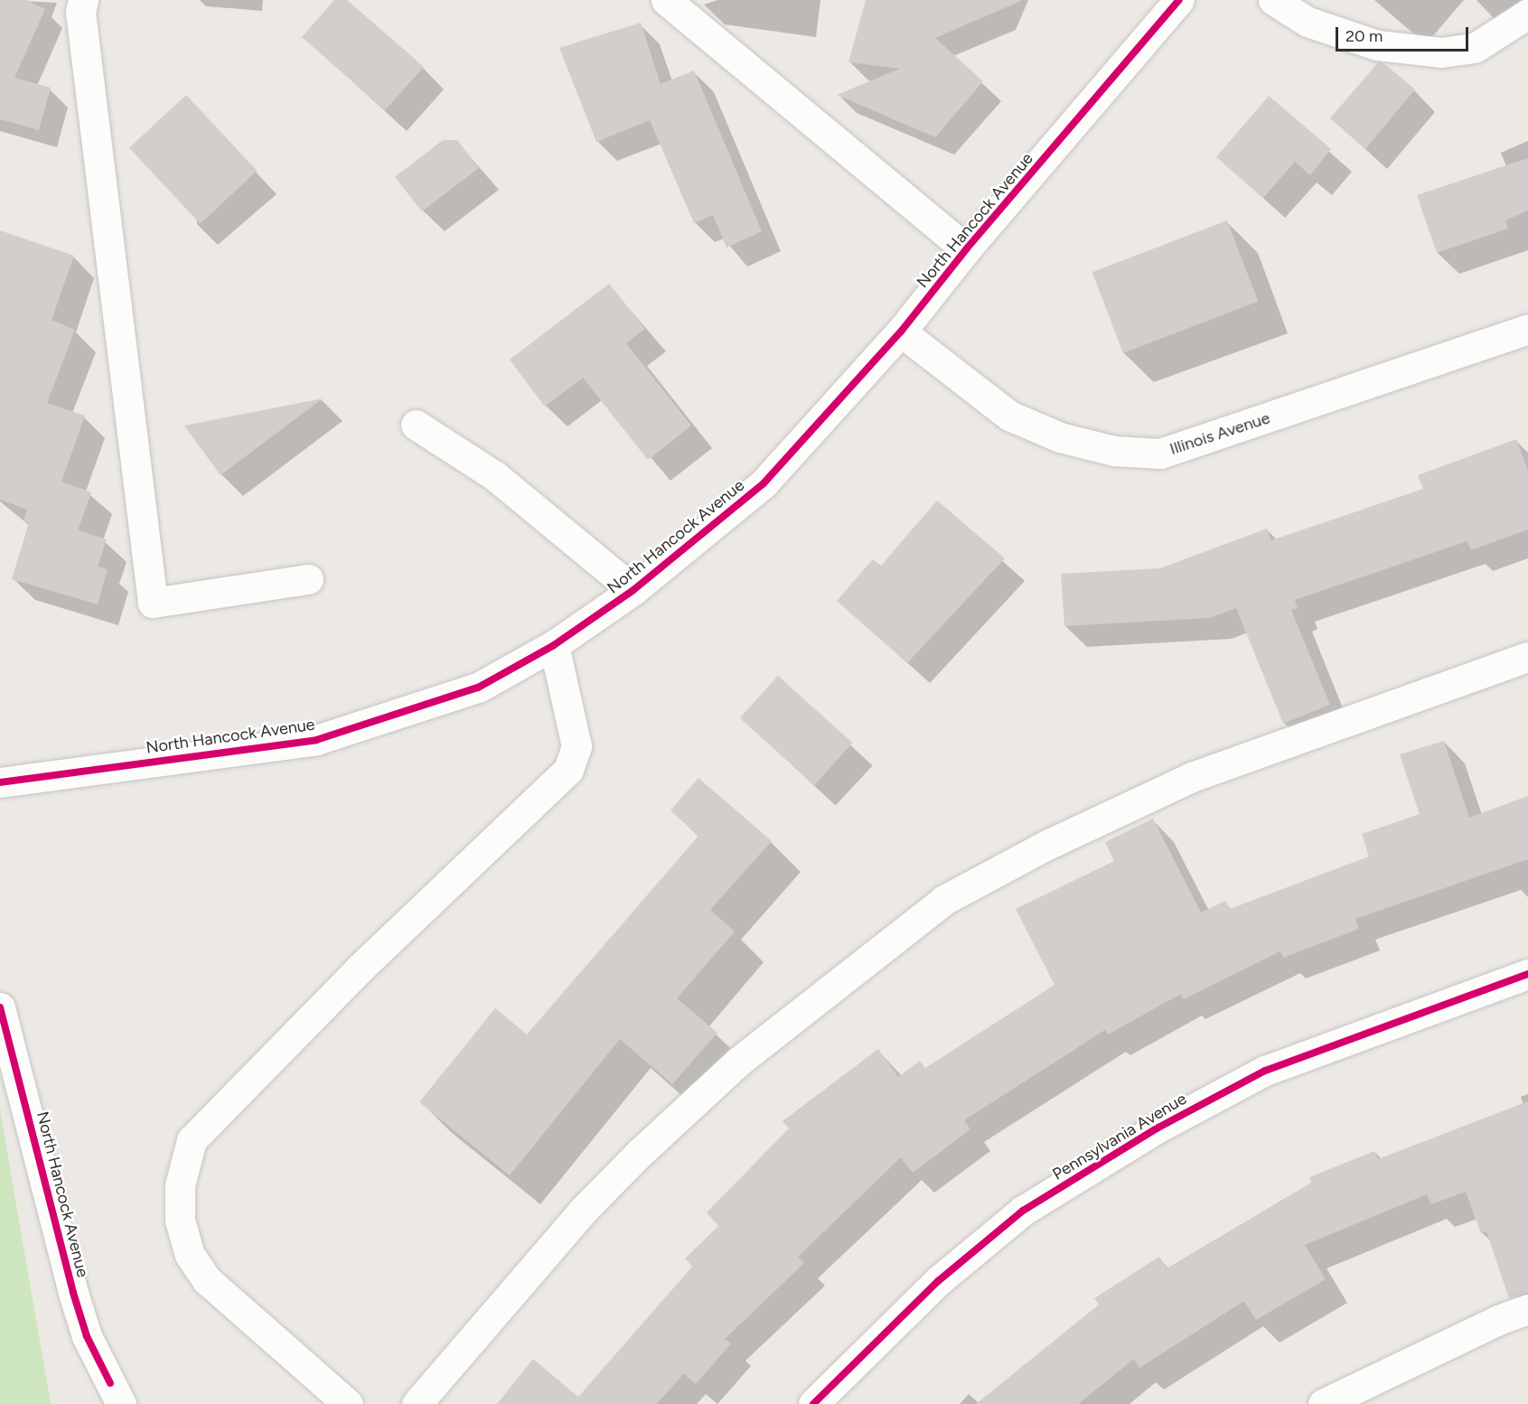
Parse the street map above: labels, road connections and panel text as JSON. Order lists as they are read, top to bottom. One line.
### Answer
{"streets":{"street":["North Hancock Avenue","Illinois Avenue","Pennsylvania Avenue"]},"crossings":[["North Hancock Avenue","Illinois Avenue"]],"scale_bar":"20 m"}
